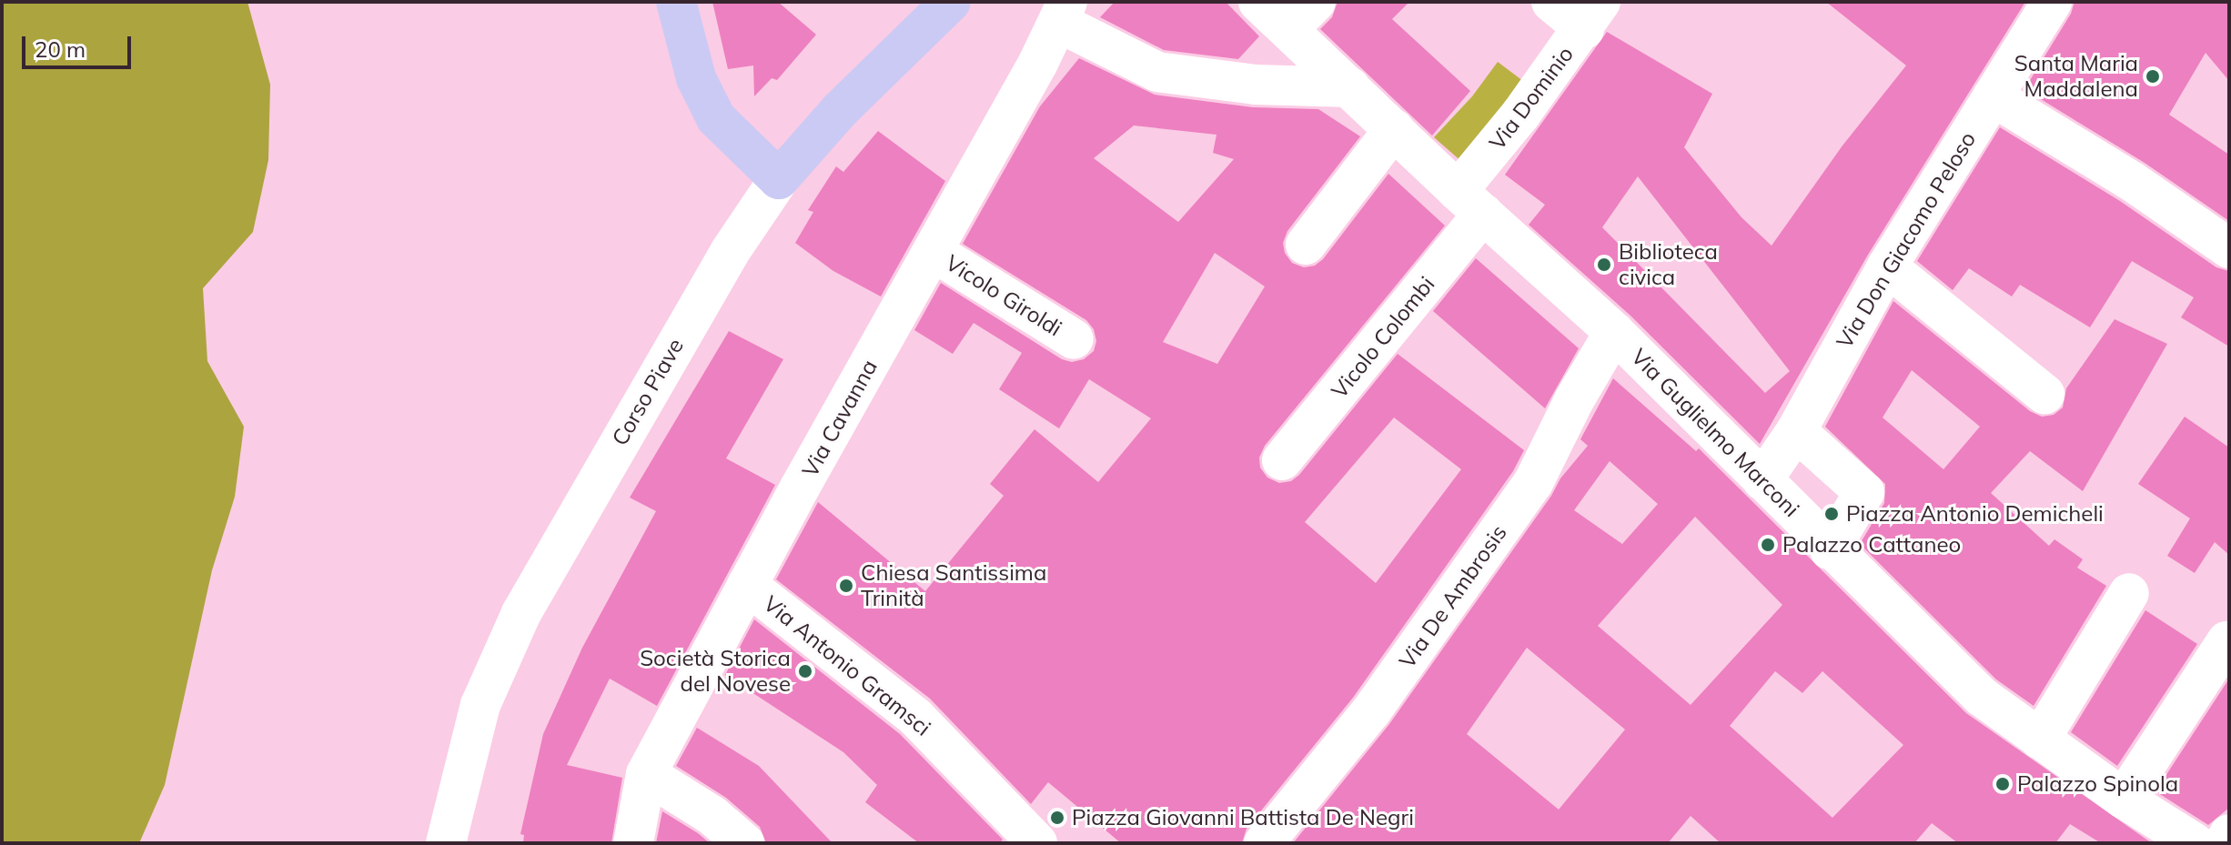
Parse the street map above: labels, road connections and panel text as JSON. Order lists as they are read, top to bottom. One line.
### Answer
{"streets":{"main road":["Corso Piave"],"street":["Via Dominio","Via Don Giacomo Peloso","Vicolo Giroldi","Vicolo Colombi","Via Cavanna","Via Guglielmo Marconi","Via De Ambrosis","Via Antonio Gramsci"]},"crossings":[["Via Dominio","Vicolo Colombi"],["Via Dominio","Via Guglielmo Marconi"],["Via Don Giacomo Peloso","Via Guglielmo Marconi"],["Vicolo Giroldi","Via Cavanna"],["Vicolo Colombi","Via Guglielmo Marconi"],["Via Cavanna","Via Antonio Gramsci"],["Via Guglielmo Marconi","Via De Ambrosis"]],"places":["Santa Maria Maddalena","Biblioteca civica","Piazza Antonio Demicheli","Palazzo Cattaneo","Chiesa Santissima Trinità","Società Storica del Novese","Palazzo Spinola","Piazza Giovanni Battista De Negri"],"scale_bar":"20 m"}
